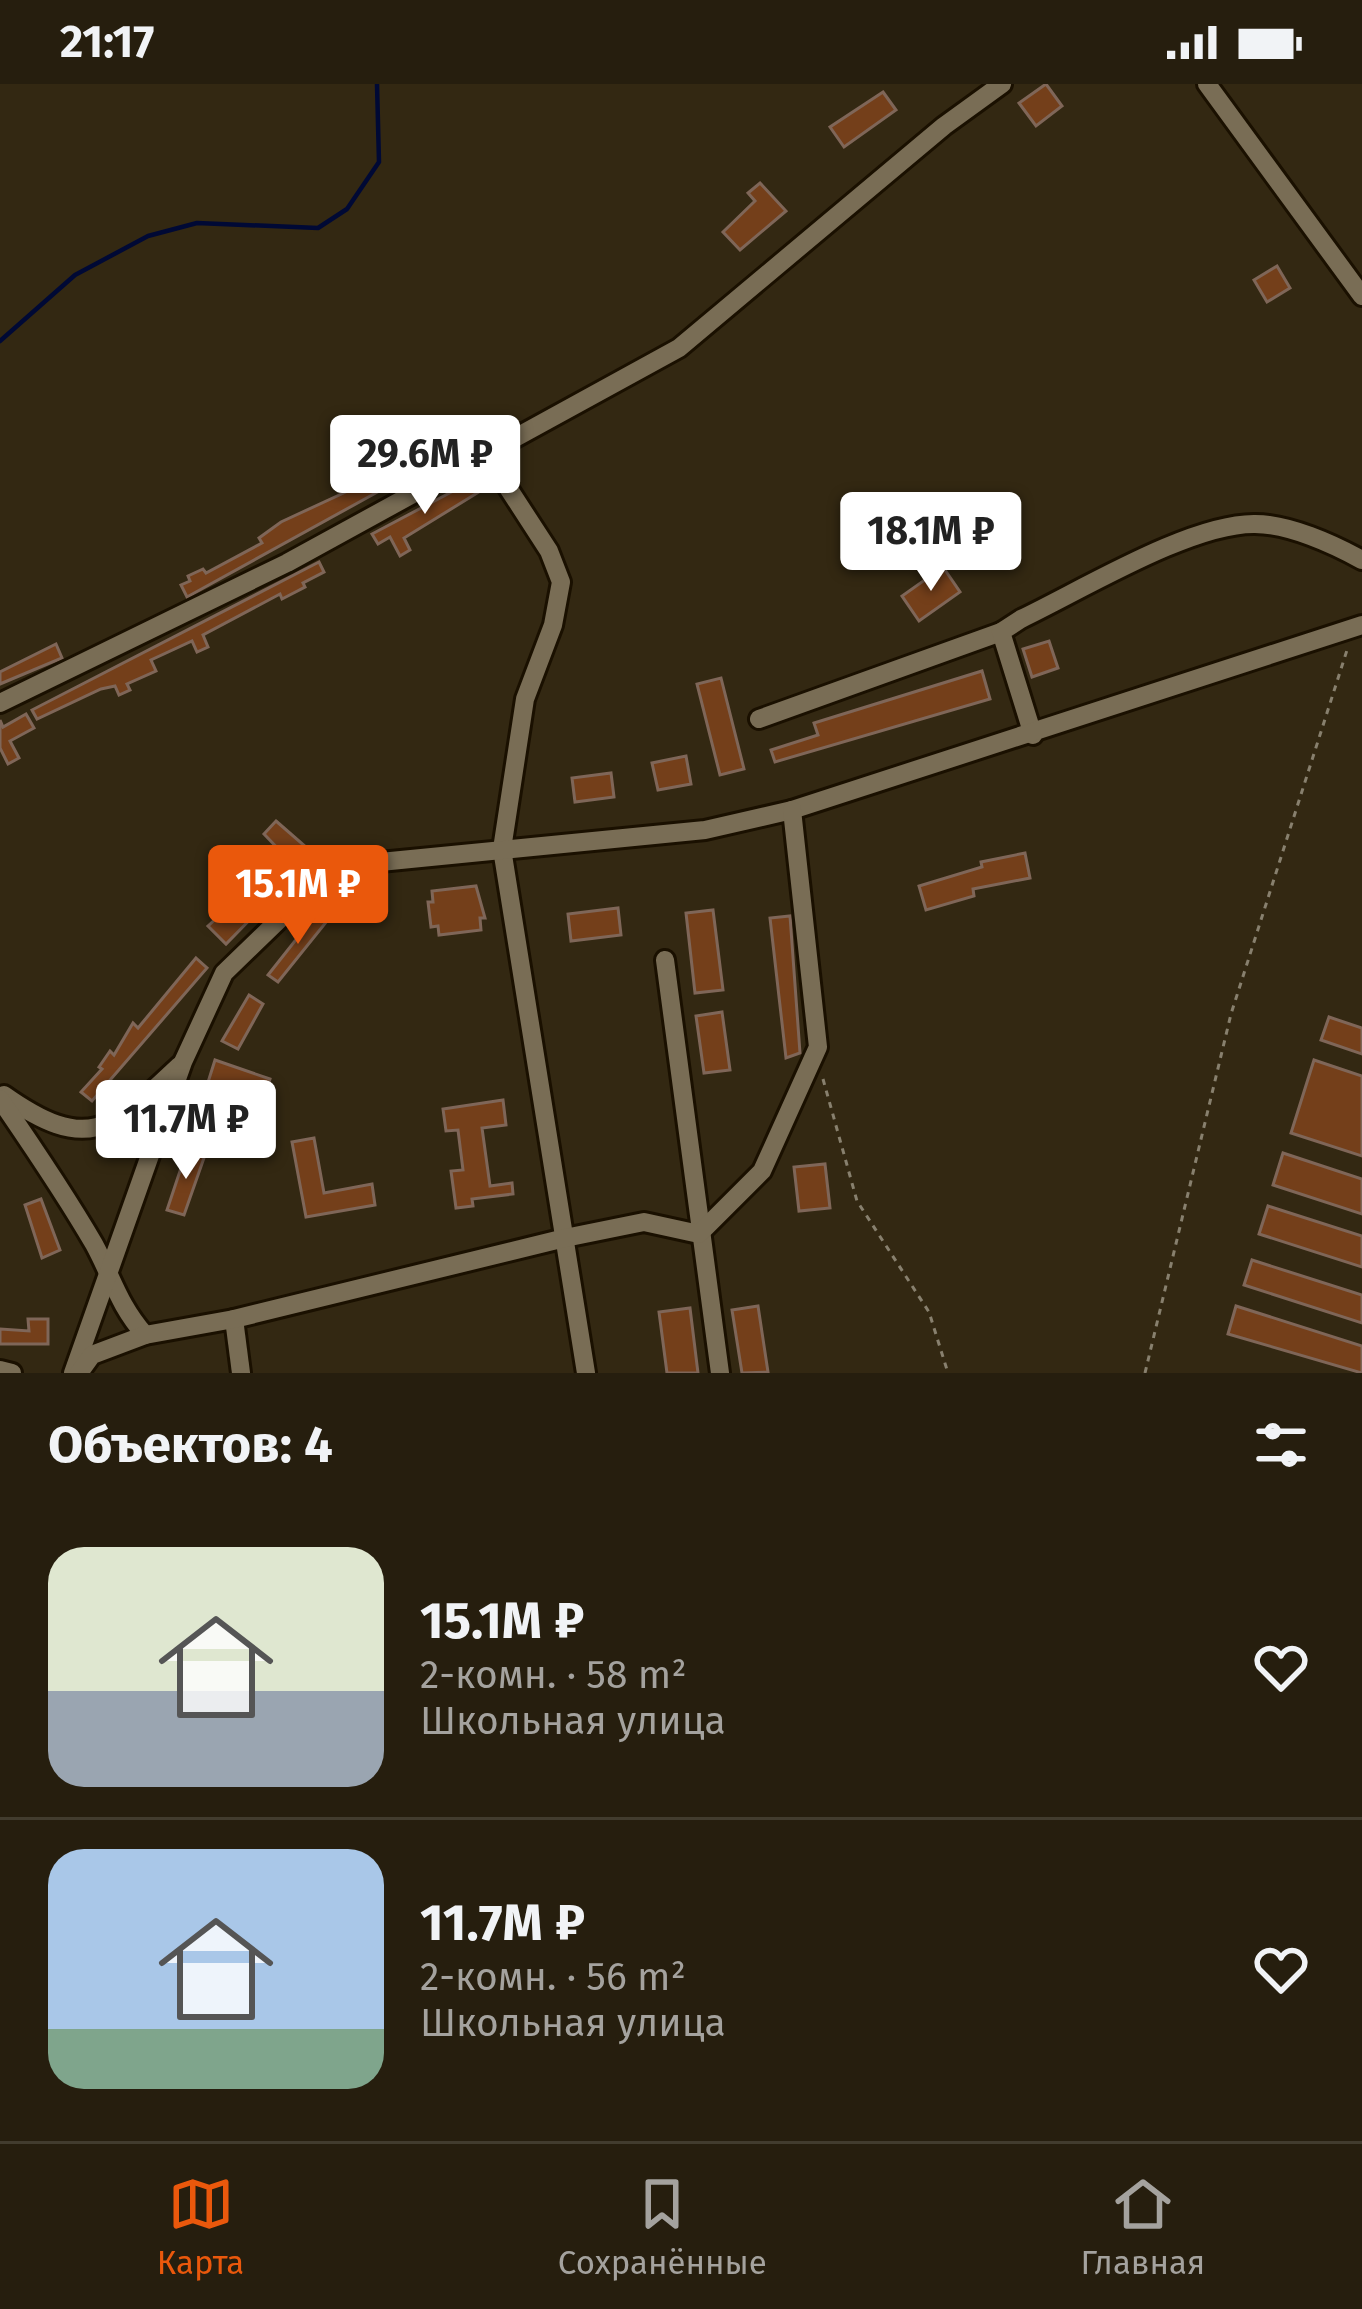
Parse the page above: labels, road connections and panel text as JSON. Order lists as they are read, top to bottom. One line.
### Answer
{"page":{"status":"21:17","price":["29.6M ₽","18.1M ₽","15.1M ₽","11.7M ₽"],"heading":"Объектов: 4","list":[{"name":"15.1M ₽","note":"2-комн. · 58 m² · Школьная улица"},{"name":"11.7M ₽","note":"2-комн. · 56 m² · Школьная улица"}],"tabs":["Карта","Сохранённые","Главная"]}}
